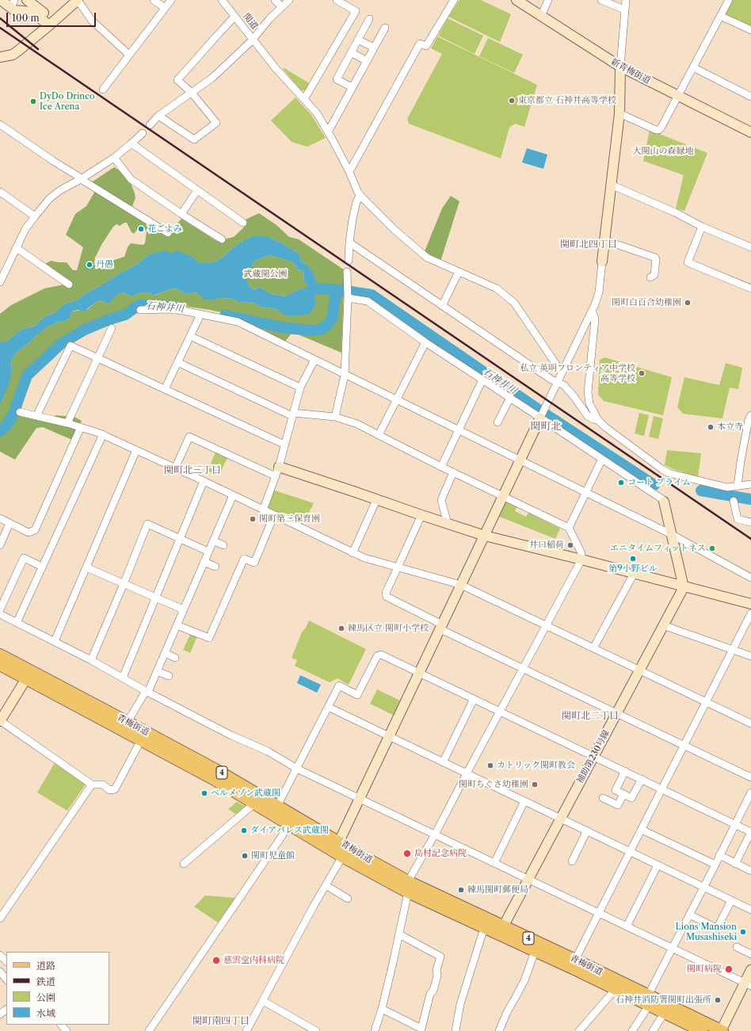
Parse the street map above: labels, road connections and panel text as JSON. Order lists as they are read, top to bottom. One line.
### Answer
{"streets":{"main road":["青梅街道","4"],"street":["関道","新青梅街道","補助第230号線"]},"crossings":[["青梅街道","補助第230号線"]],"districts":["関町北四丁目","関町北","関町北三丁目","関町北二丁目","関町南四丁目"],"water":["石神井川"],"parks":["大関山の森緑地","武蔵関公園"],"places":["東京都立 石神井高等学校","DyDo Drinco Ice Arena","花ごよみ","丹愚","関町白百合幼稚園","私立 英明フロンティア中学校 高等学校","本立寺","コート プライム","関町第二保育園","井口稲荷","エニタイムフィットネス","第9小野ビル","練馬区立 関町小学校","カトリック関町教会","関町ちぐさ幼稚園","ベルメゾン武蔵関","ダイアパレス武蔵関","島村記念病院","関町児童館","練馬関町郵便局","Lions Mansion Musashiseki","慈雲堂内科病院","関町病院","石神井消防署関町出張所"],"legend":["道路","鉄道","公園","水域"],"scale_bar":"100 m"}
